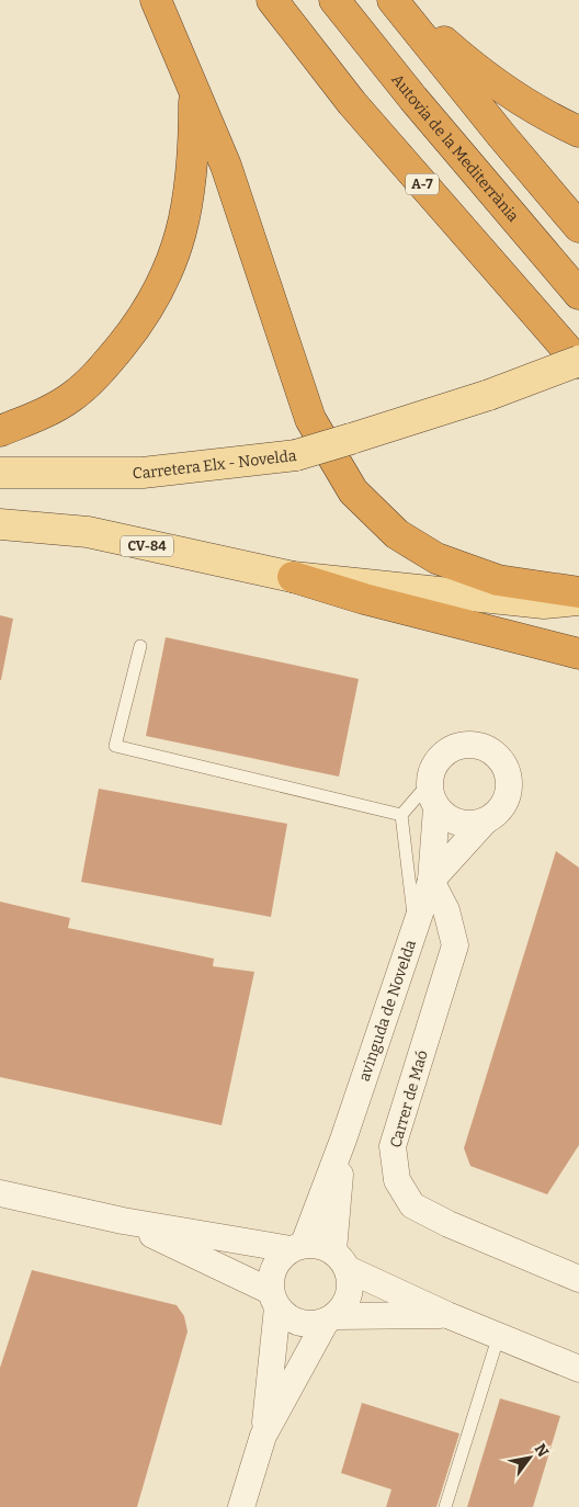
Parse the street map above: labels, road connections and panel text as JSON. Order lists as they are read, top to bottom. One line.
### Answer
{"streets":{"highway":["Autovia de la Mediterrània","A-7"],"main road":["Carretera Elx - Novelda","CV-84"],"street":["avinguda de Novelda","Carrer de Maó"]},"crossings":[["A-7","Carretera Elx - Novelda"],["avinguda de Novelda","Carrer de Maó"]],"north":"top right"}
